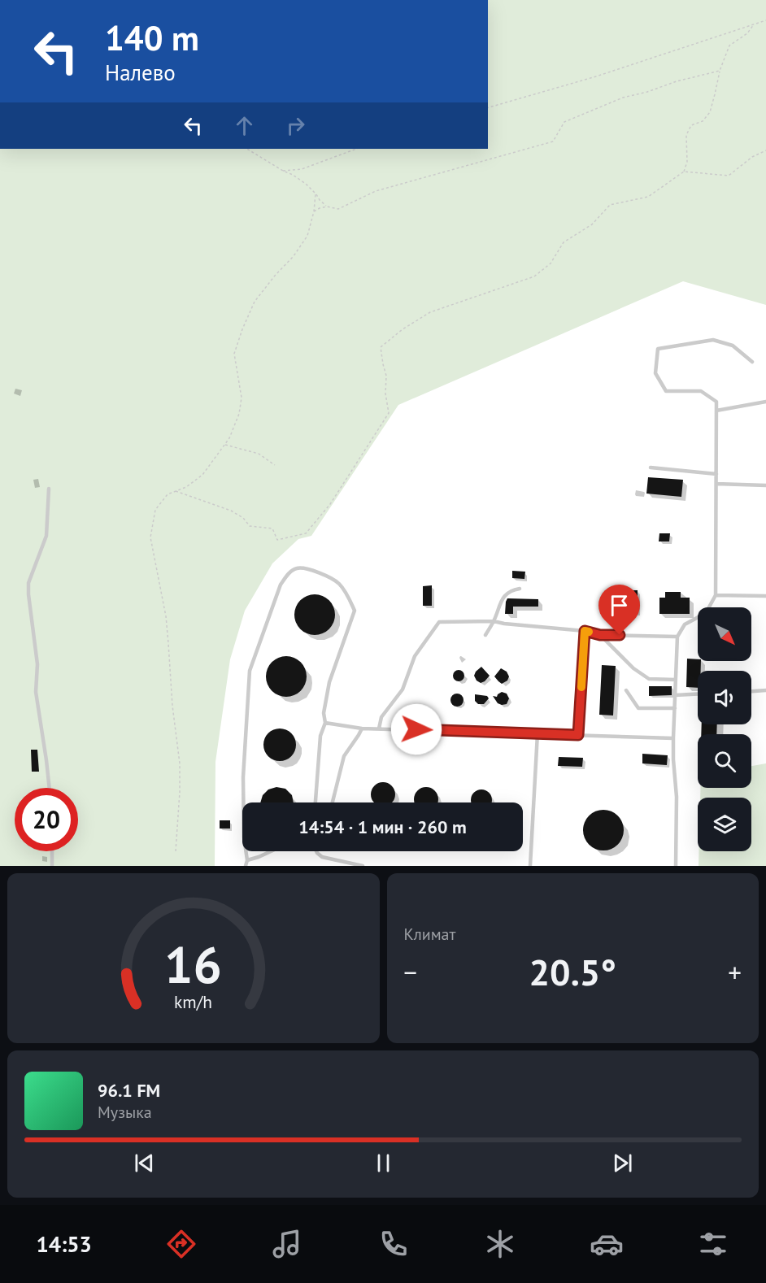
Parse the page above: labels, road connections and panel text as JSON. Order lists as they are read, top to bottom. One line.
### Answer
{"north":"bottom right","page":{"turn":["140 m","Налево"],"limit":"20","trip":"14:54 · 1 мин · 260 m","tile":"Климат","heat":["−","20.5°","+"],"song":["96.1 FM","Музыка"],"tabs":"14:53","gauge":["16","km/h"]}}
